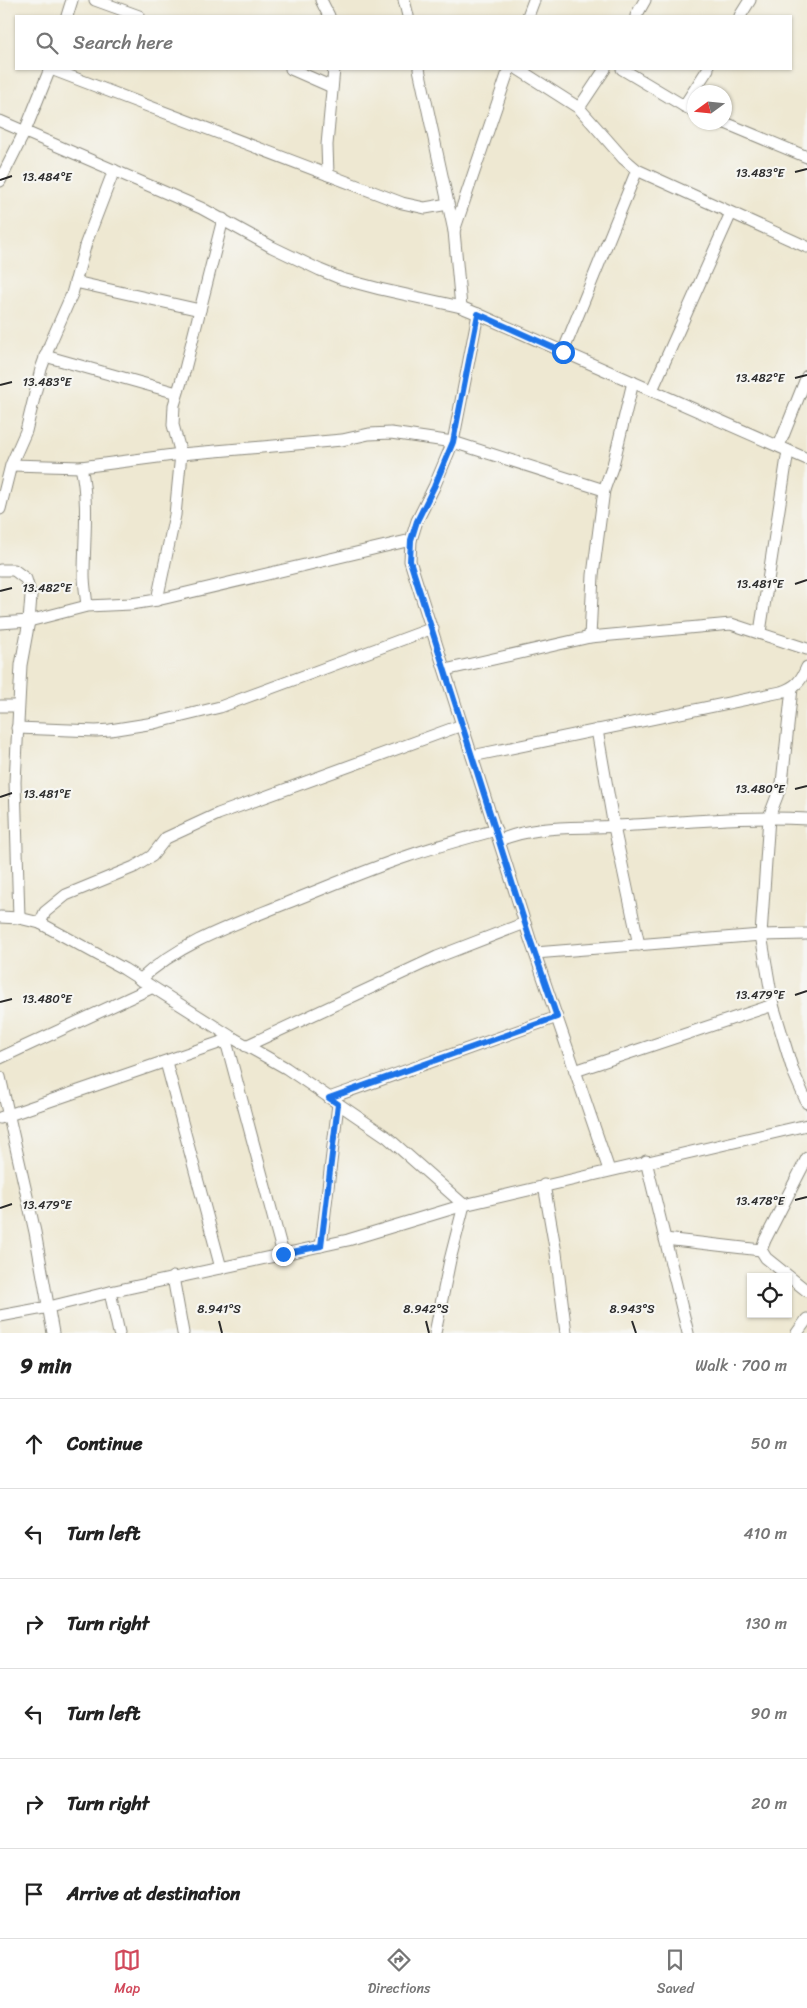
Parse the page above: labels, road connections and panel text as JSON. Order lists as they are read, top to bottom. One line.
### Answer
{"north":"left","page":{"search":"Search here","heading":["9 min","Walk · 700 m"],"list":[["Continue","50 m"],["Turn left","410 m"],["Turn right","130 m"],["Turn left","90 m"],["Turn right","20 m"],"Arrive at destination"],"nav":["Map","Directions","Saved"]},"coordinates":["13.483°E","13.484°E","13.482°E","13.481°E","13.480°E","13.479°E","13.478°E","8.941°S","8.942°S","8.943°S"]}
